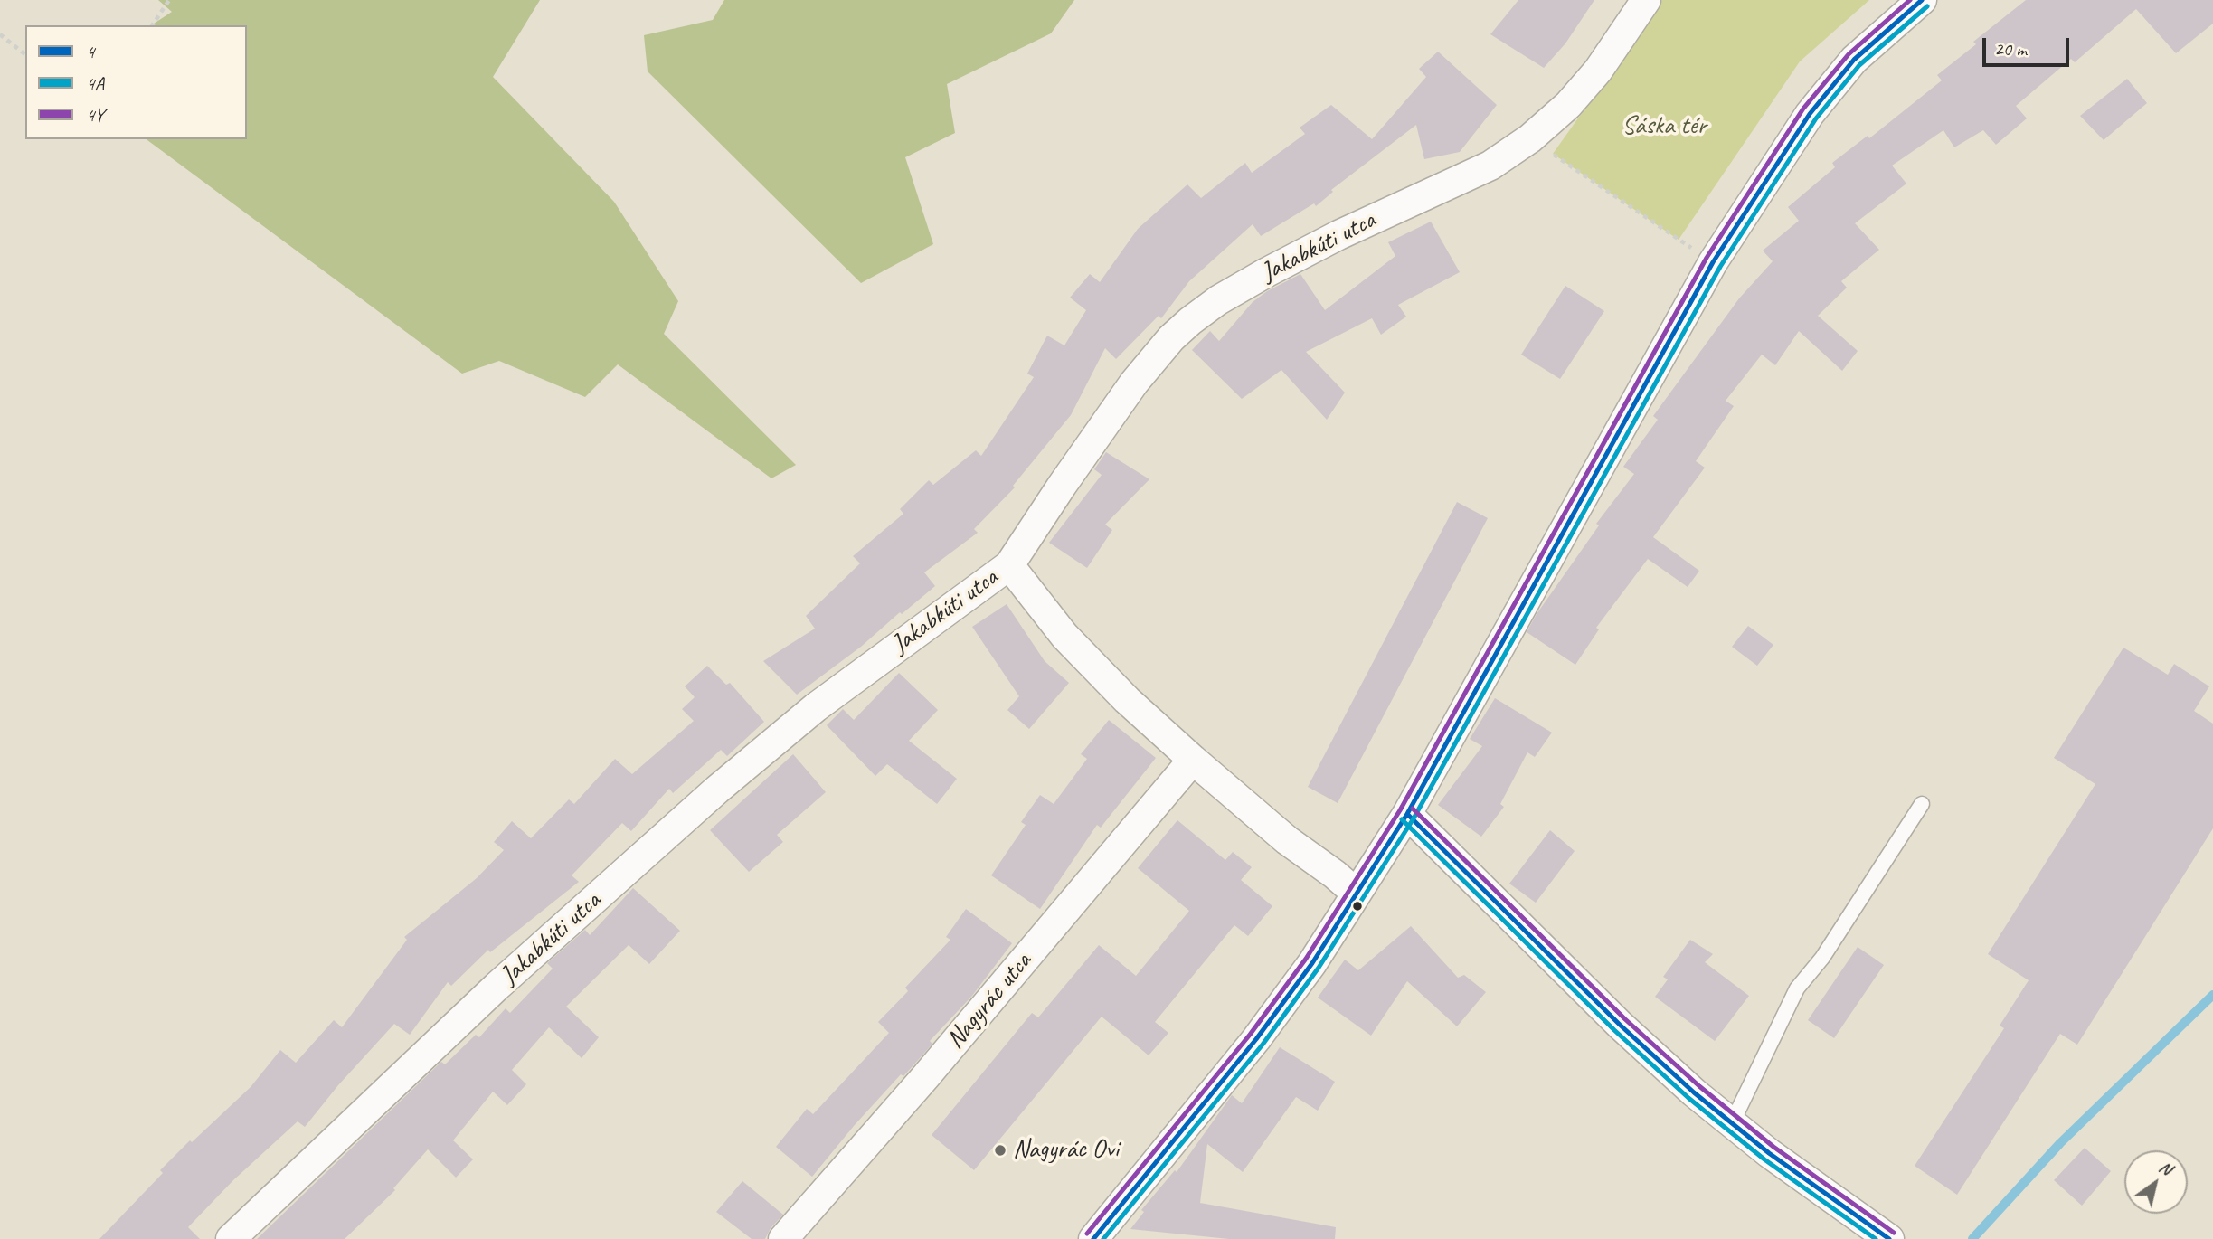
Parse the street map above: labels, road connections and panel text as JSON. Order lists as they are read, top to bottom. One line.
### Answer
{"streets":{"street":["Jakabkúti utca","Nagyrác utca"]},"parks":["Sáska tér"],"places":["Nagyrác Ovi"],"lines":["transit line 4","transit line 4Y","transit line 4A"],"legend":["4","4A","4Y"],"scale_bar":"20 m","north":"top right"}
